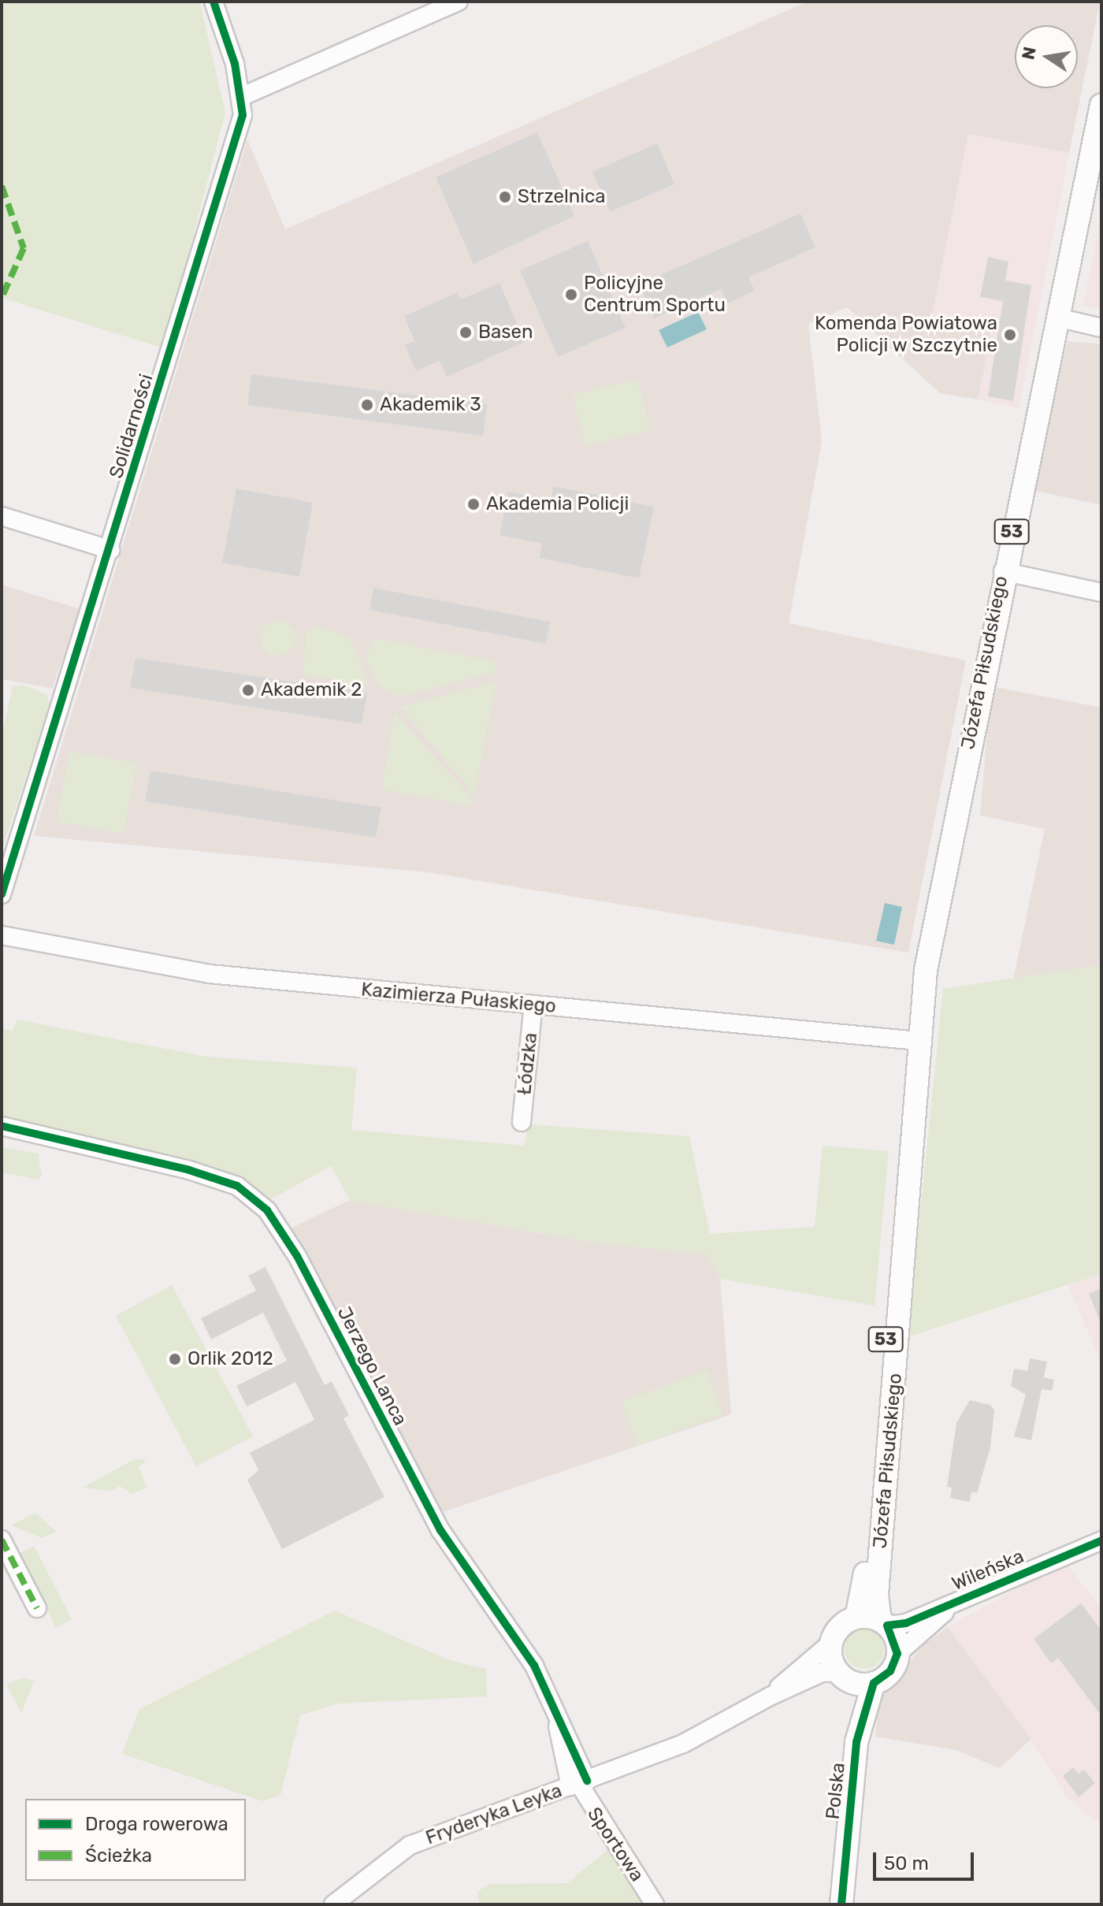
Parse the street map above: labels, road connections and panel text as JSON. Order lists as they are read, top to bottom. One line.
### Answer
{"streets":{"main road":["53","Józefa Piłsudskiego","Polska"],"street":["Solidarności","Kazimierza Pułaskiego","Łódzka","Jerzego Lanca","Wileńska","Fryderyka Leyka","Sportowa"]},"crossings":[["53","Józefa Piłsudskiego"],["53","Wileńska"],["53","Polska"],["53","Fryderyka Leyka"],["Józefa Piłsudskiego","Kazimierza Pułaskiego"],["Józefa Piłsudskiego","Wileńska"],["Józefa Piłsudskiego","Polska"],["Józefa Piłsudskiego","Fryderyka Leyka"],["Kazimierza Pułaskiego","Łódzka"],["Jerzego Lanca","Fryderyka Leyka"],["Jerzego Lanca","Sportowa"],["Wileńska","Polska"],["Wileńska","Fryderyka Leyka"],["Polska","Fryderyka Leyka"],["Fryderyka Leyka","Sportowa"]],"places":["Strzelnica","Policyjne Centrum Sportu","Basen","Komenda Powiatowa Policji w Szczytnie","Akademik 3","Akademia Policji","Akademik 2","Orlik 2012"],"legend":["Droga rowerowa","Ścieżka"],"scale_bar":"50 m","north":"left"}
